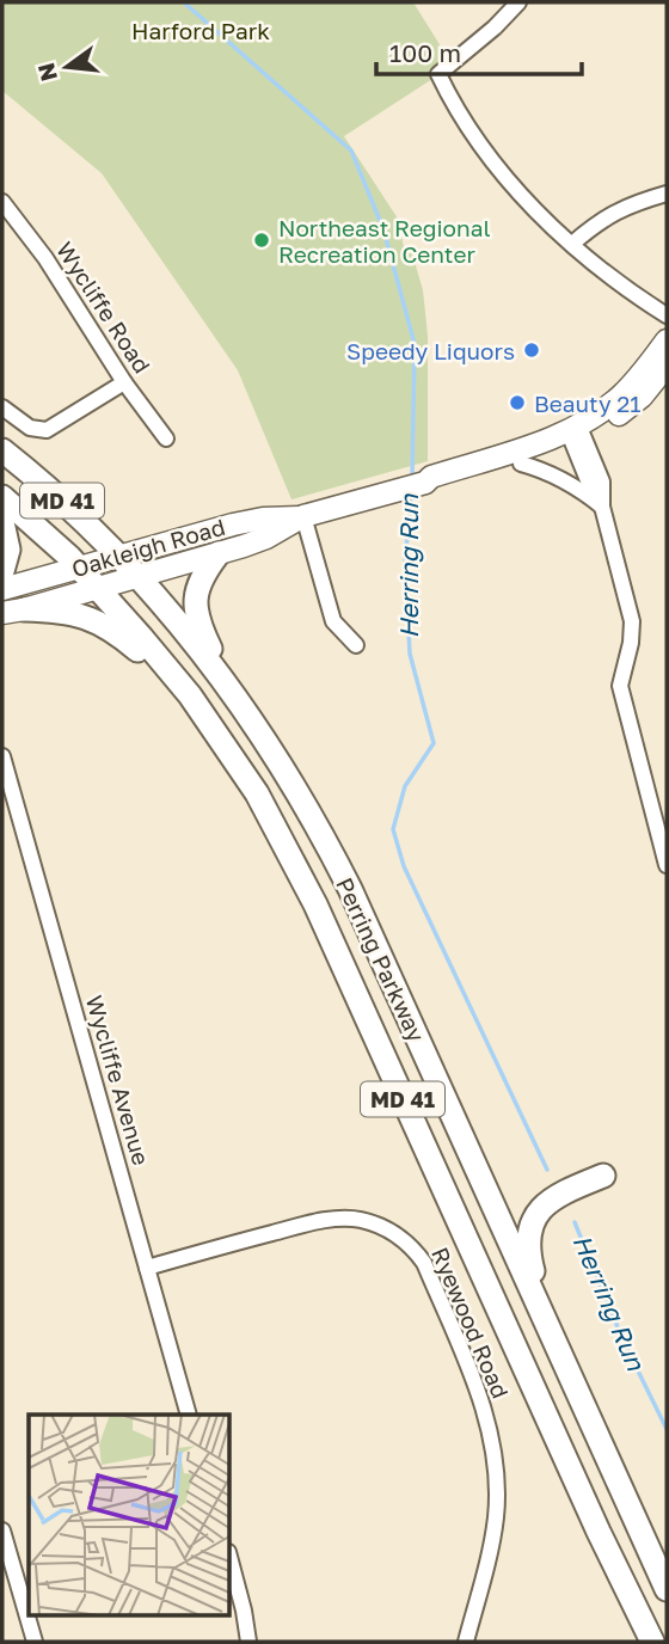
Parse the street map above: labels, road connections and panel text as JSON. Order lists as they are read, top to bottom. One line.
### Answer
{"streets":{"main road":["MD 41","Perring Parkway"],"street":["Wycliffe Road","Oakleigh Road","Wycliffe Avenue","Ryewood Road"]},"crossings":[["Oakleigh Road","Perring Parkway"],["Wycliffe Avenue","Ryewood Road"]],"water":["Herring Run"],"parks":["Harford Park"],"places":["Northeast Regional Recreation Center","Speedy Liquors","Beauty 21"],"scale_bar":"100 m","north":"left"}
